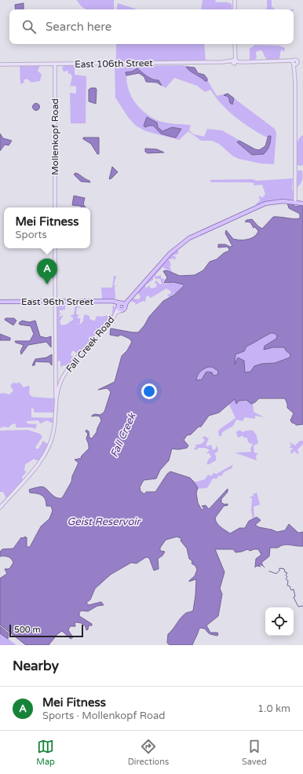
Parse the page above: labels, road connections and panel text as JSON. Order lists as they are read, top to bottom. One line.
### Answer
{"streets":{"main road":["East 96th Street"],"street":["East 106th Street","Mollenkopf Road","Fall Creek Road"]},"crossings":[["East 106th Street","Mollenkopf Road"]],"water":["Fall Creek","Geist Reservoir"],"scale_bar":"500 m","page":{"search":"Search here","popup":["Mei Fitness","Sports"],"pins":"A","scale":"500 m","heading":"Nearby","list":[{"mark":"A","name":"Mei Fitness","note":"Sports · Mollenkopf Road","value":"1.0 km"}],"nav":["Map","Directions","Saved"]}}
